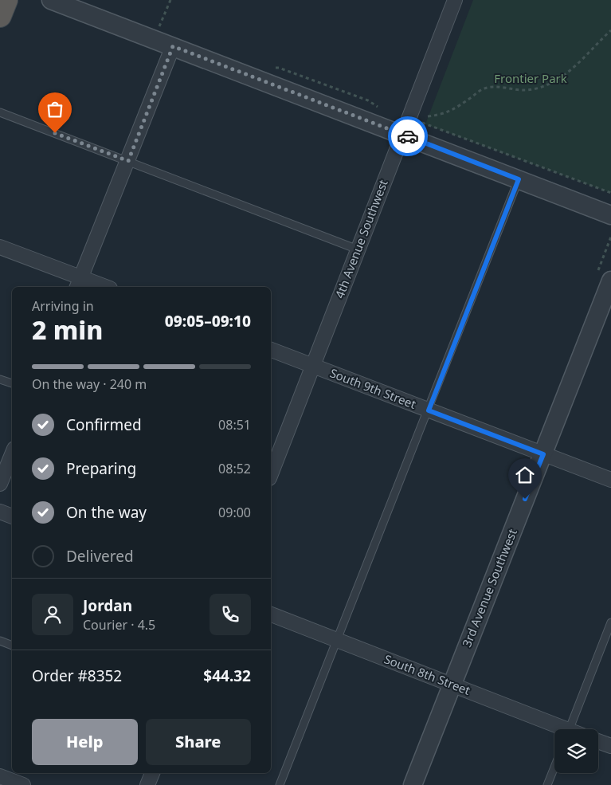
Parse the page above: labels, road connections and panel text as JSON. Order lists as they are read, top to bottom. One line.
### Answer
{"streets":{"street":["4th Avenue Southwest","South 9th Street","3rd Avenue Southwest","South 8th Street"]},"crossings":[["4th Avenue Southwest","South 9th Street"],["South 9th Street","3rd Avenue Southwest"],["3rd Avenue Southwest","South 8th Street"]],"parks":["Frontier Park"],"page":{"heading":["2 min","Arriving in","09:05–09:10"],"panel":["Jordan","Courier · 4.5","Order #8352","$44.32"],"bar":"On the way · 240 m","list":[["Confirmed","08:51"],["Preparing","08:52"],["On the way","09:00"],"Delivered"],"buttons":["Help","Share"]}}
